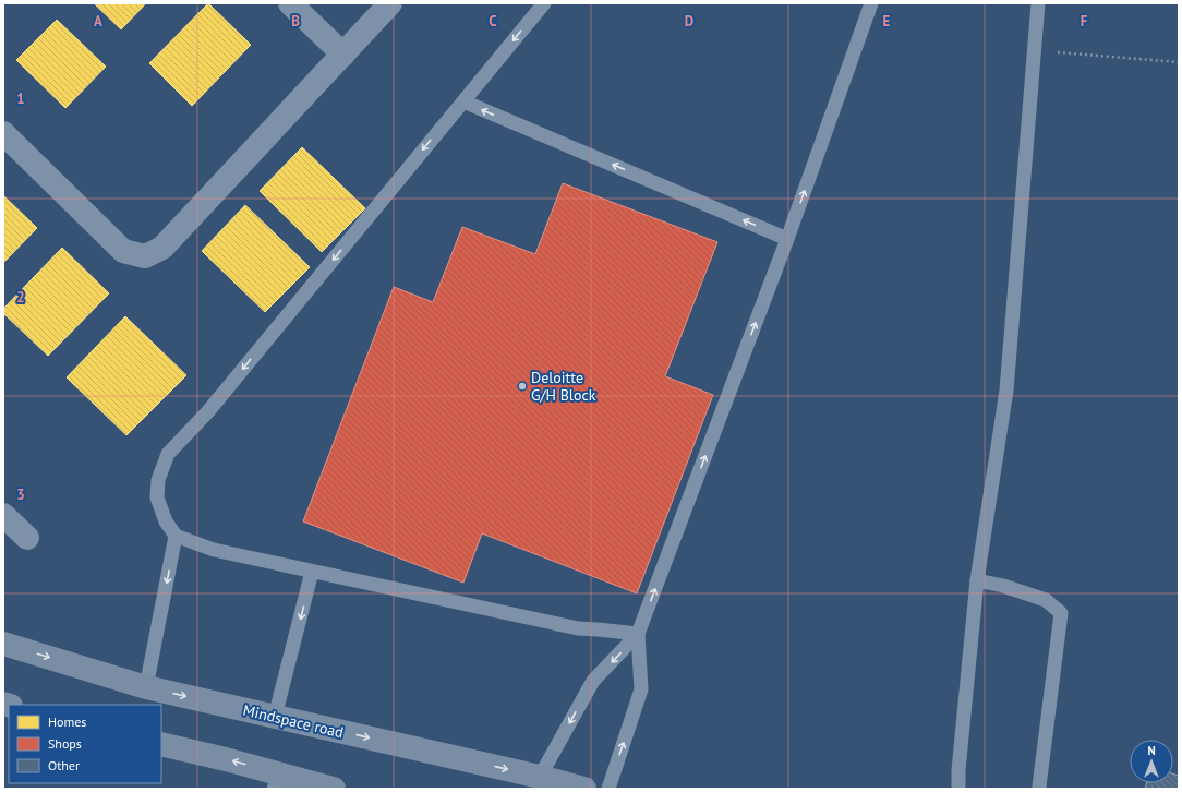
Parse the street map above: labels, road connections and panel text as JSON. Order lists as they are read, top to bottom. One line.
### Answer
{"streets":{"main road":["Mindspace road"]},"places":["Deloitte G/H Block"],"legend":["Homes","Shops","Other"],"north":"top","grid":{"columns":["A","B","C","D","E","F"],"rows":["1","2","3"]}}
